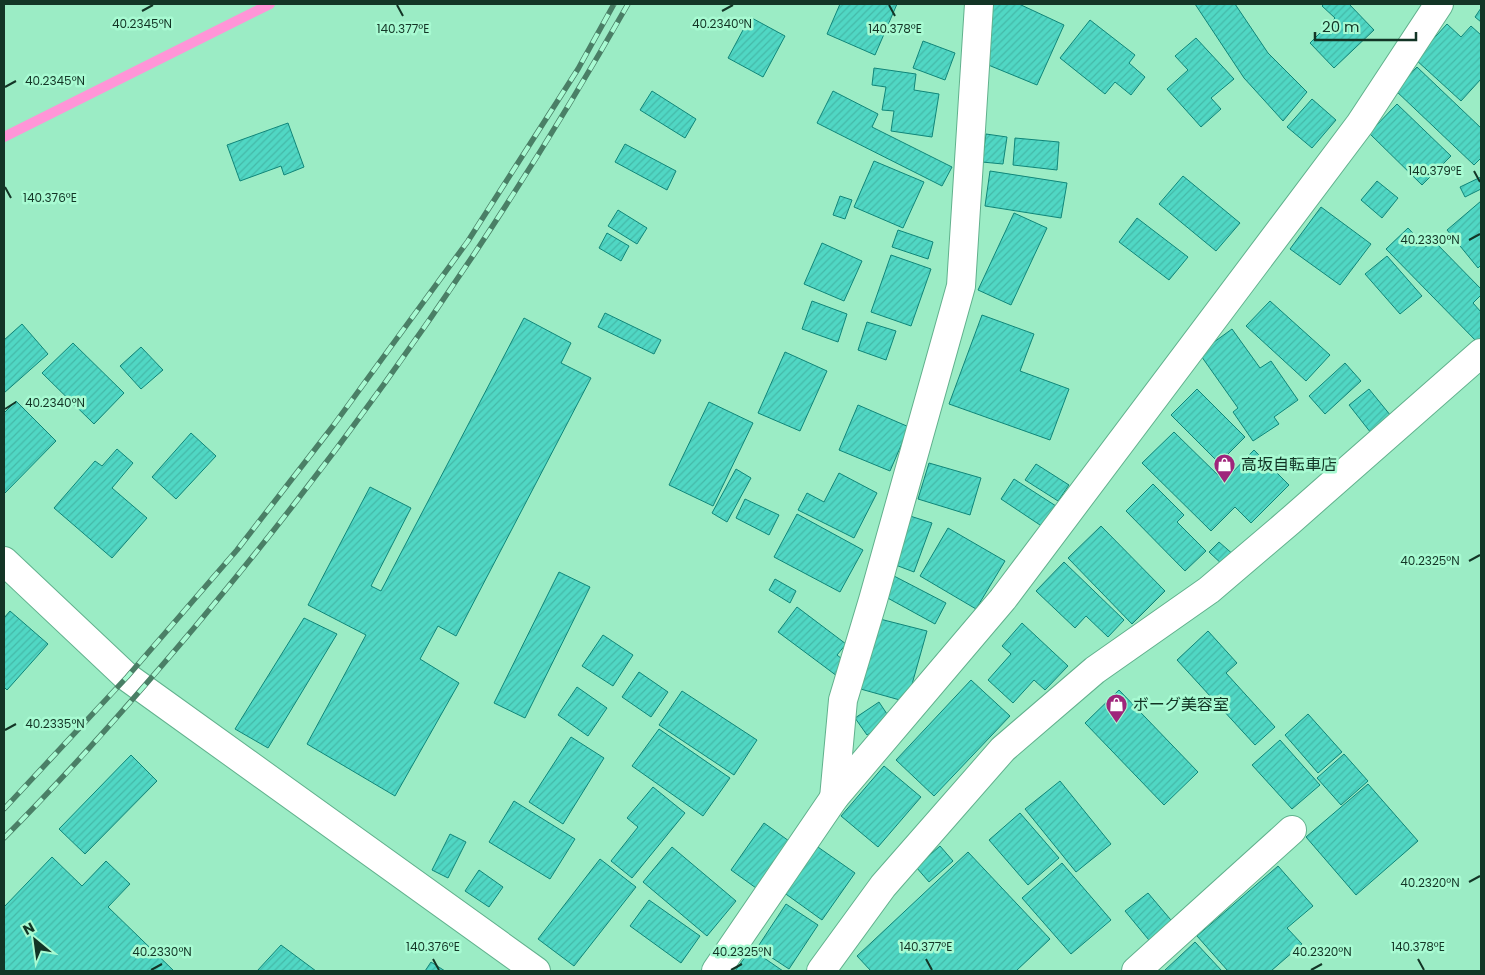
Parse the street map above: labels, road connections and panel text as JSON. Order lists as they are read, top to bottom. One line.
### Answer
{"places":{"shop":["高坂自転車店","ボーグ美容室"]},"scale_bar":"20 m","north":"top left","coordinates":["40.2340°N","40.2345°N","140.377°E","140.378°E","140.379°E","140.376°E","40.2330°N","40.2325°N","40.2335°N","40.2320°N"]}
